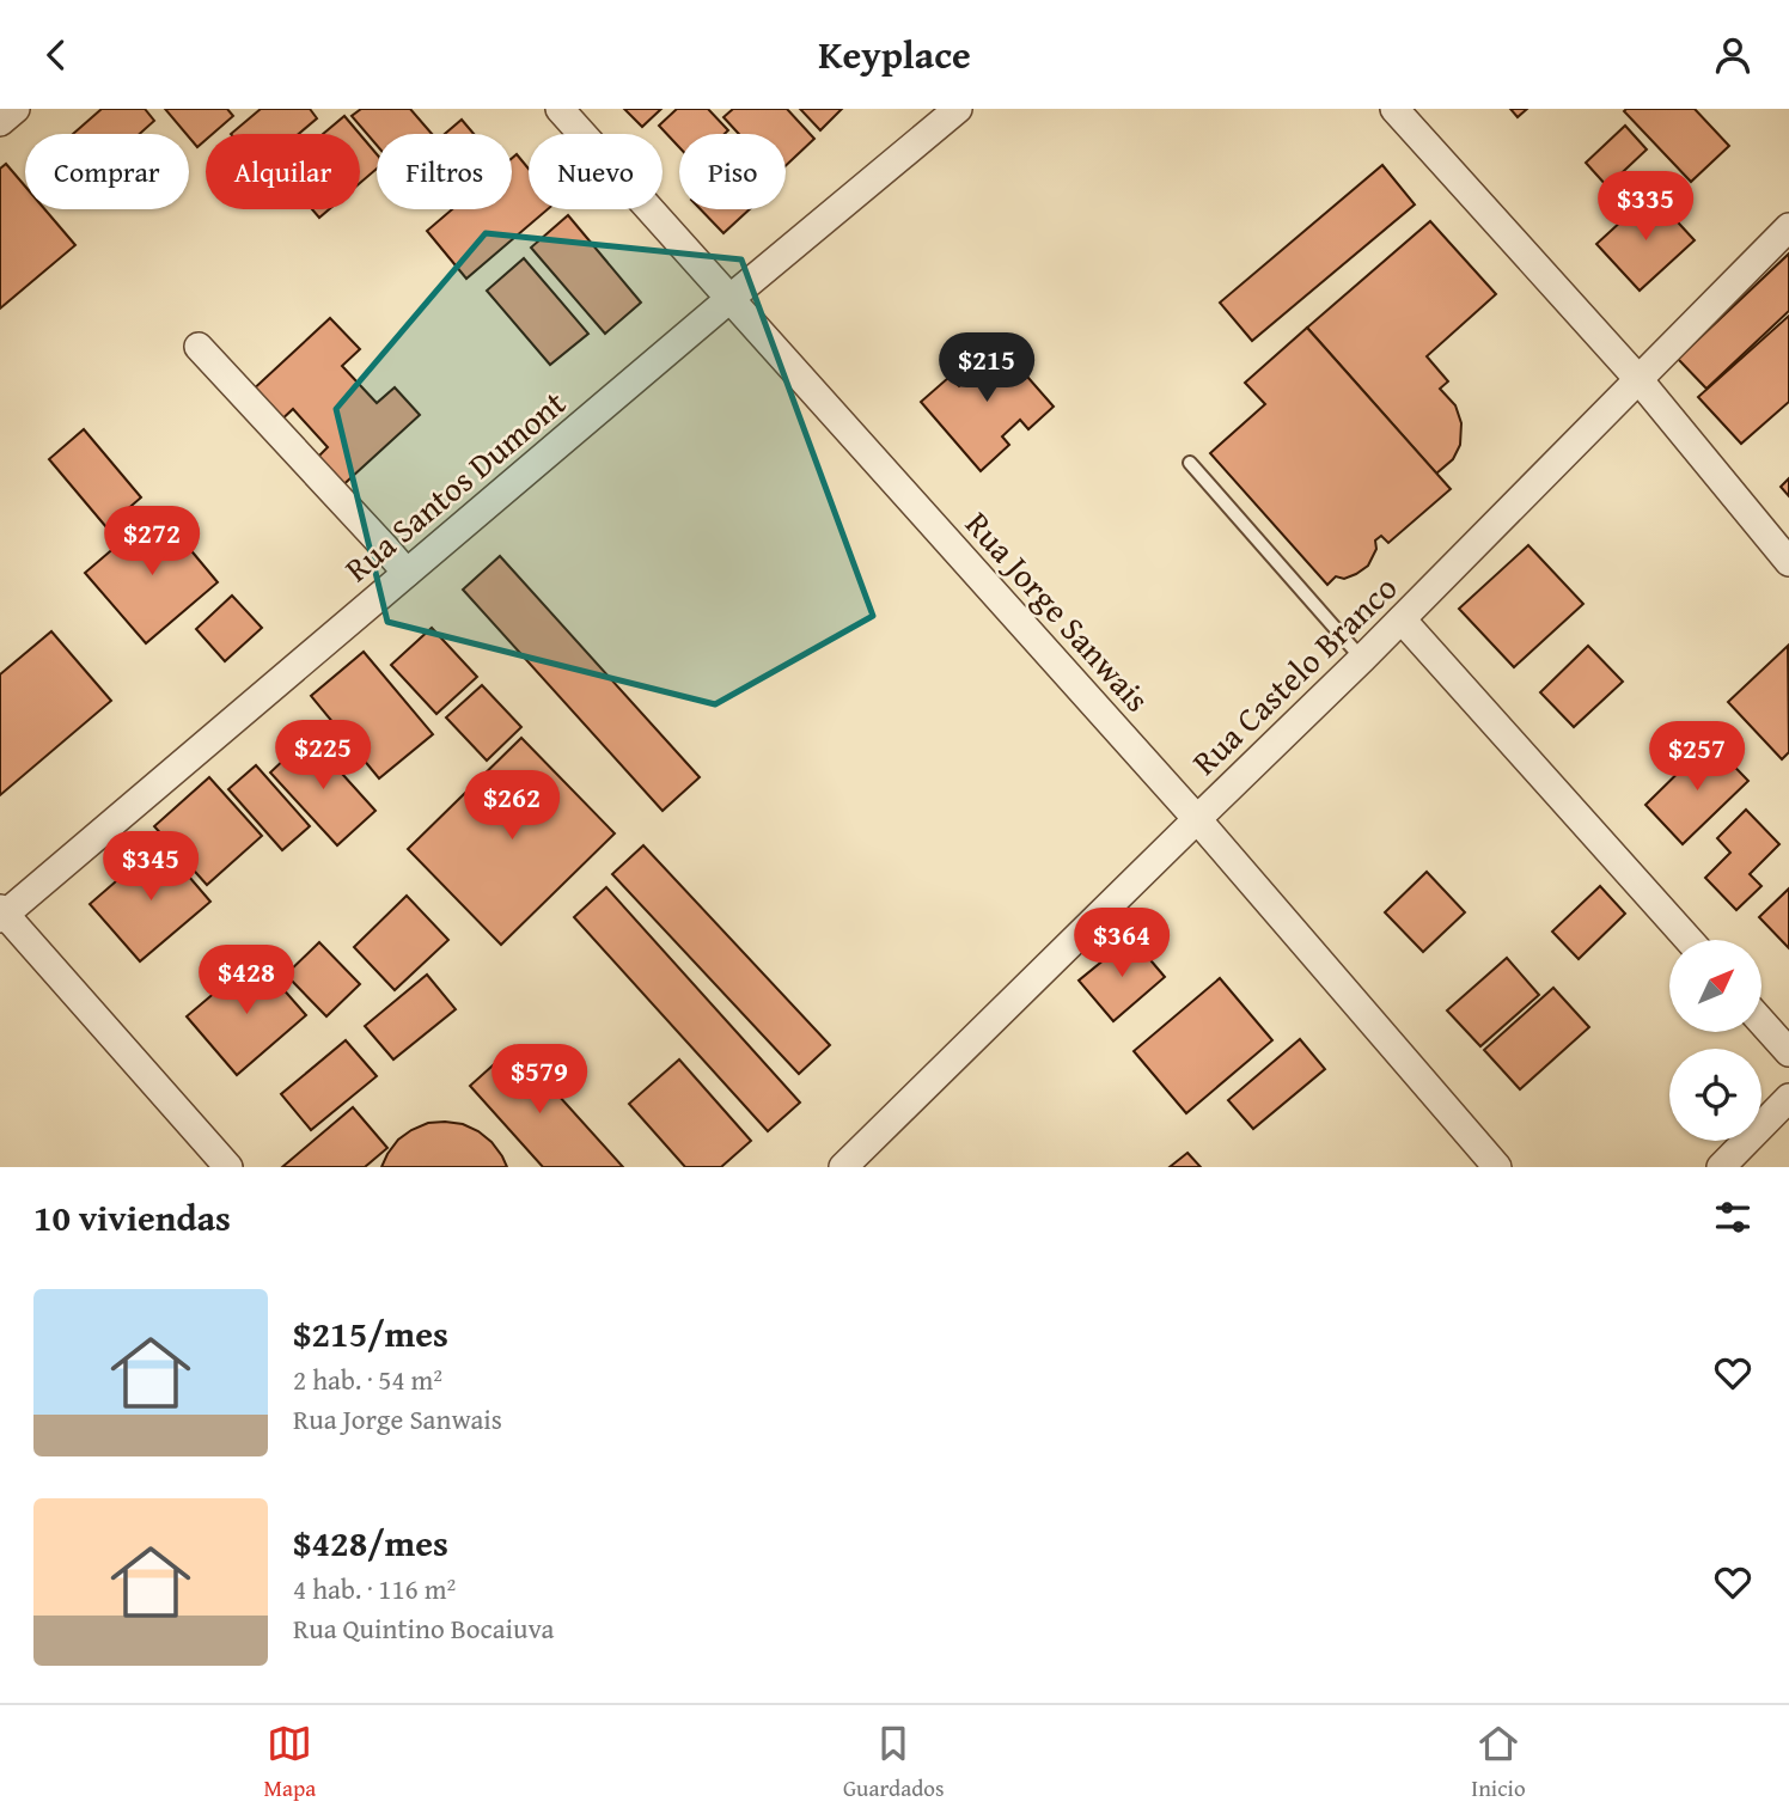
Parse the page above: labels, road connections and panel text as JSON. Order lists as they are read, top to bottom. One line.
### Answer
{"streets":{"street":["Rua Santos Dumont","Rua Jorge Sanwais","Rua Castelo Branco"]},"crossings":[["Rua Santos Dumont","Rua Jorge Sanwais"],["Rua Jorge Sanwais","Rua Castelo Branco"]],"north":"top right","page":{"header":"Keyplace","chip":["Comprar","Alquilar","Filtros","Nuevo","Piso"],"price":["$335","$215","$272","$225","$257","$262","$345","$364","$428","$579"],"heading":"10 viviendas","list":[{"name":"$215/mes","note":"2 hab. · 54 m² · Rua Jorge Sanwais"},{"name":"$428/mes","note":"4 hab. · 116 m² · Rua Quintino Bocaiuva"}],"tabs":["Mapa","Guardados","Inicio"]}}
